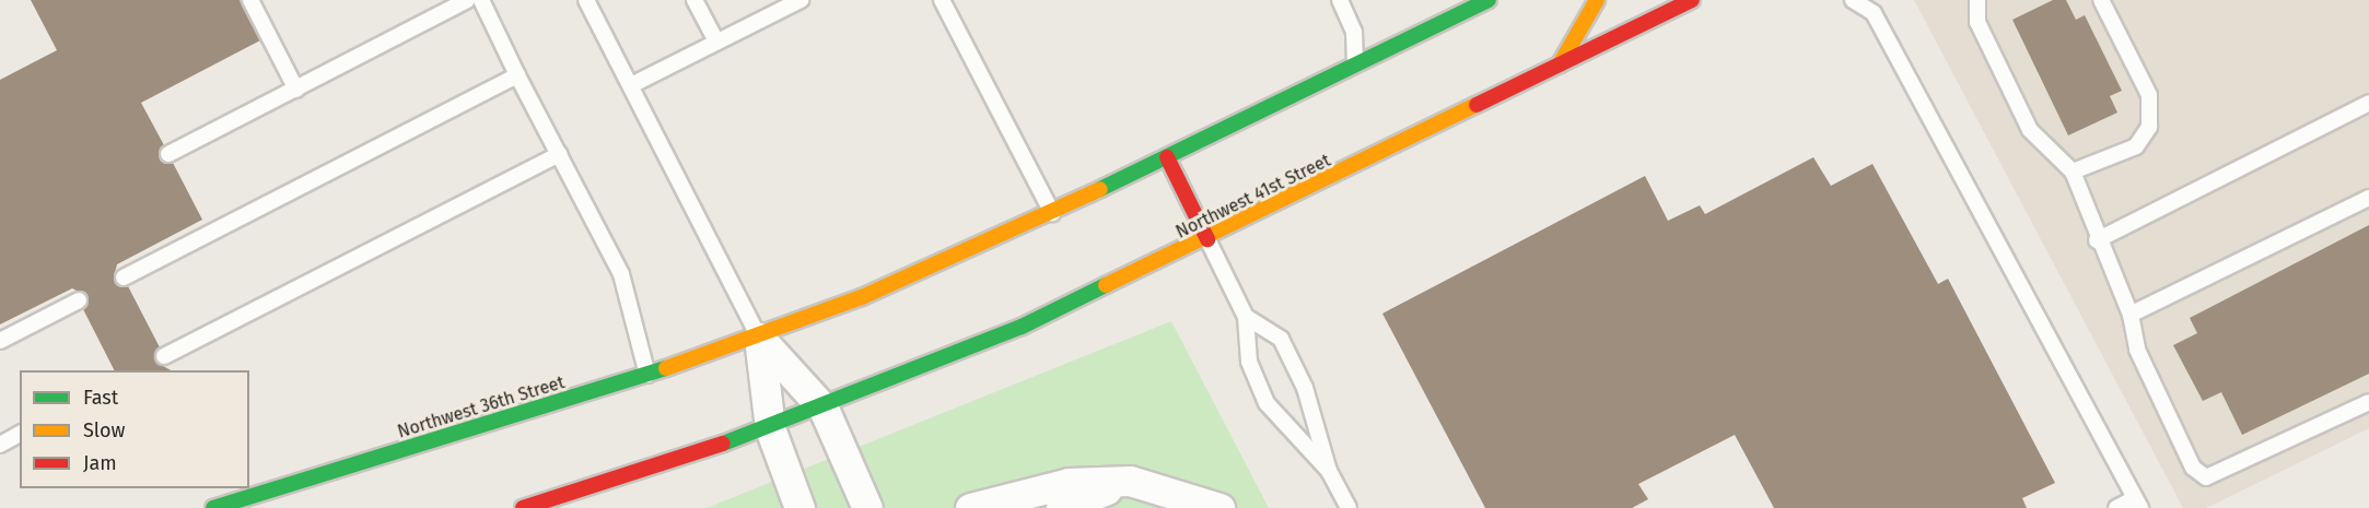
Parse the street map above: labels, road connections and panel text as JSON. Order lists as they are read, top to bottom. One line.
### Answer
{"streets":{"main road":["Northwest 41st Street","Northwest 36th Street"]},"legend":["Fast","Slow","Jam"]}
